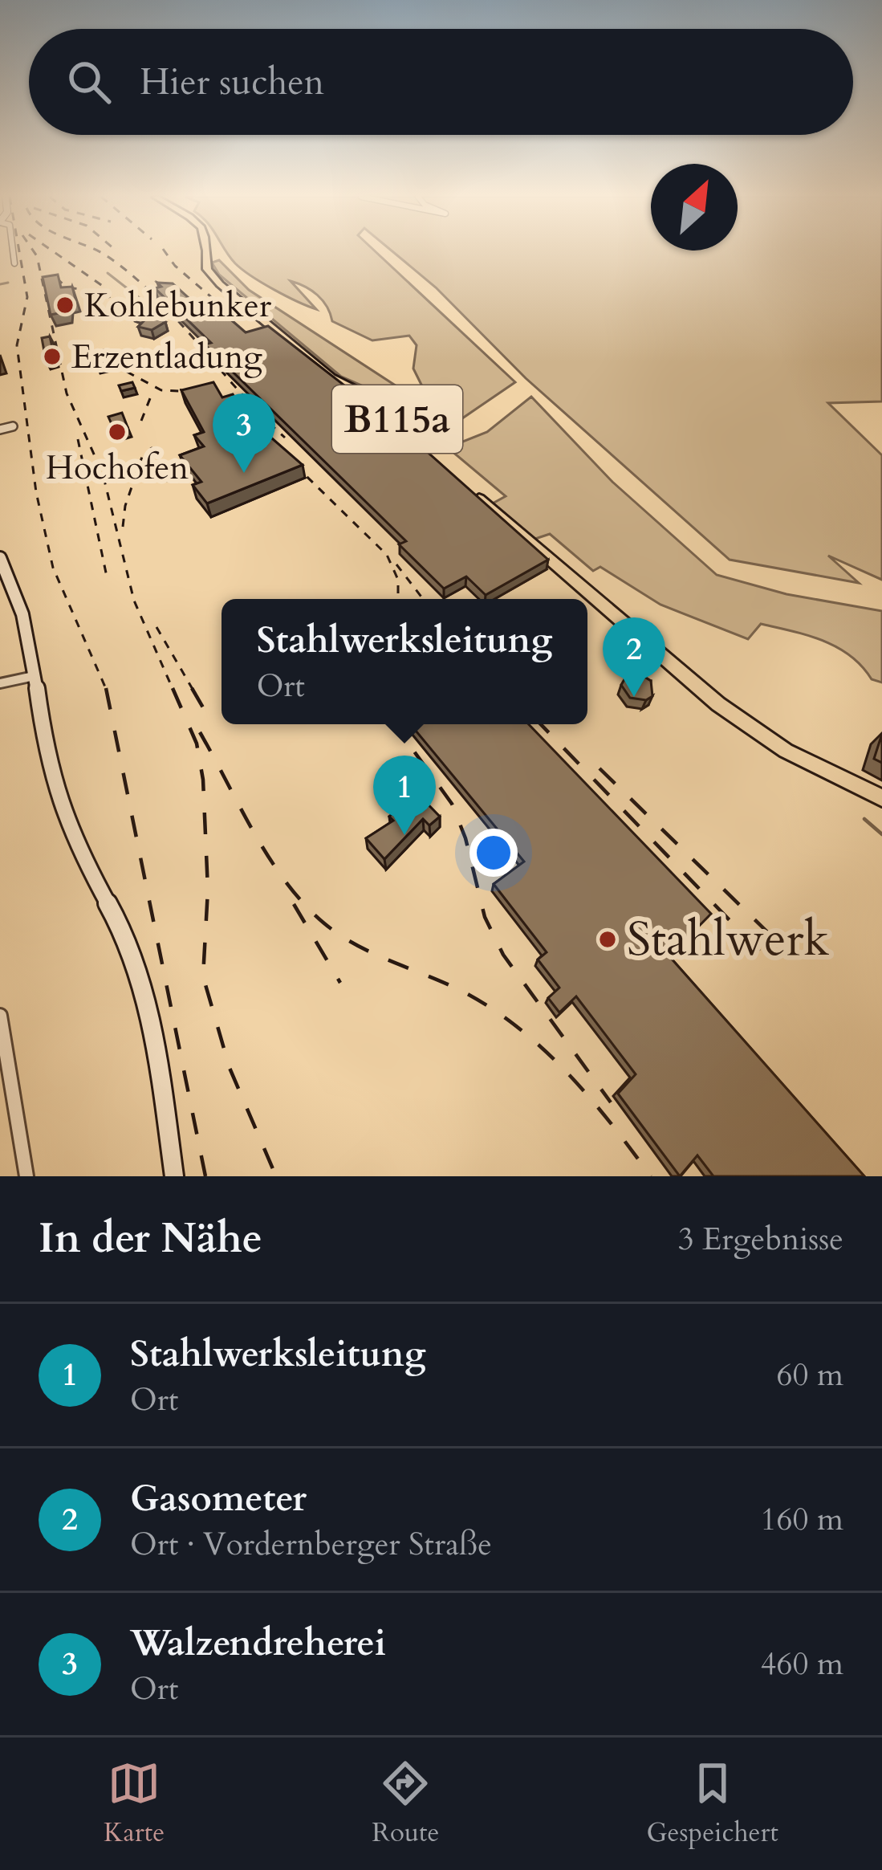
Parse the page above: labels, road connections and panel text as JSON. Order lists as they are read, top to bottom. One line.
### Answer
{"streets":{"main road":["B115a"]},"places":["Kohlebunker","Erzentladung","Hochofen","Stahlwerk"],"north":"top right","page":{"search":"Hier suchen","pins":["3","2","1"],"popup":["Stahlwerksleitung","Ort"],"heading":["In der Nähe","3 Ergebnisse"],"list":[{"mark":"1","name":"Stahlwerksleitung","note":"Ort","value":"60 m"},{"mark":"2","name":"Gasometer","note":"Ort · Vordernberger Straße","value":"160 m"},{"mark":"3","name":"Walzendreherei","note":"Ort","value":"460 m"}],"nav":["Karte","Route","Gespeichert"]}}
